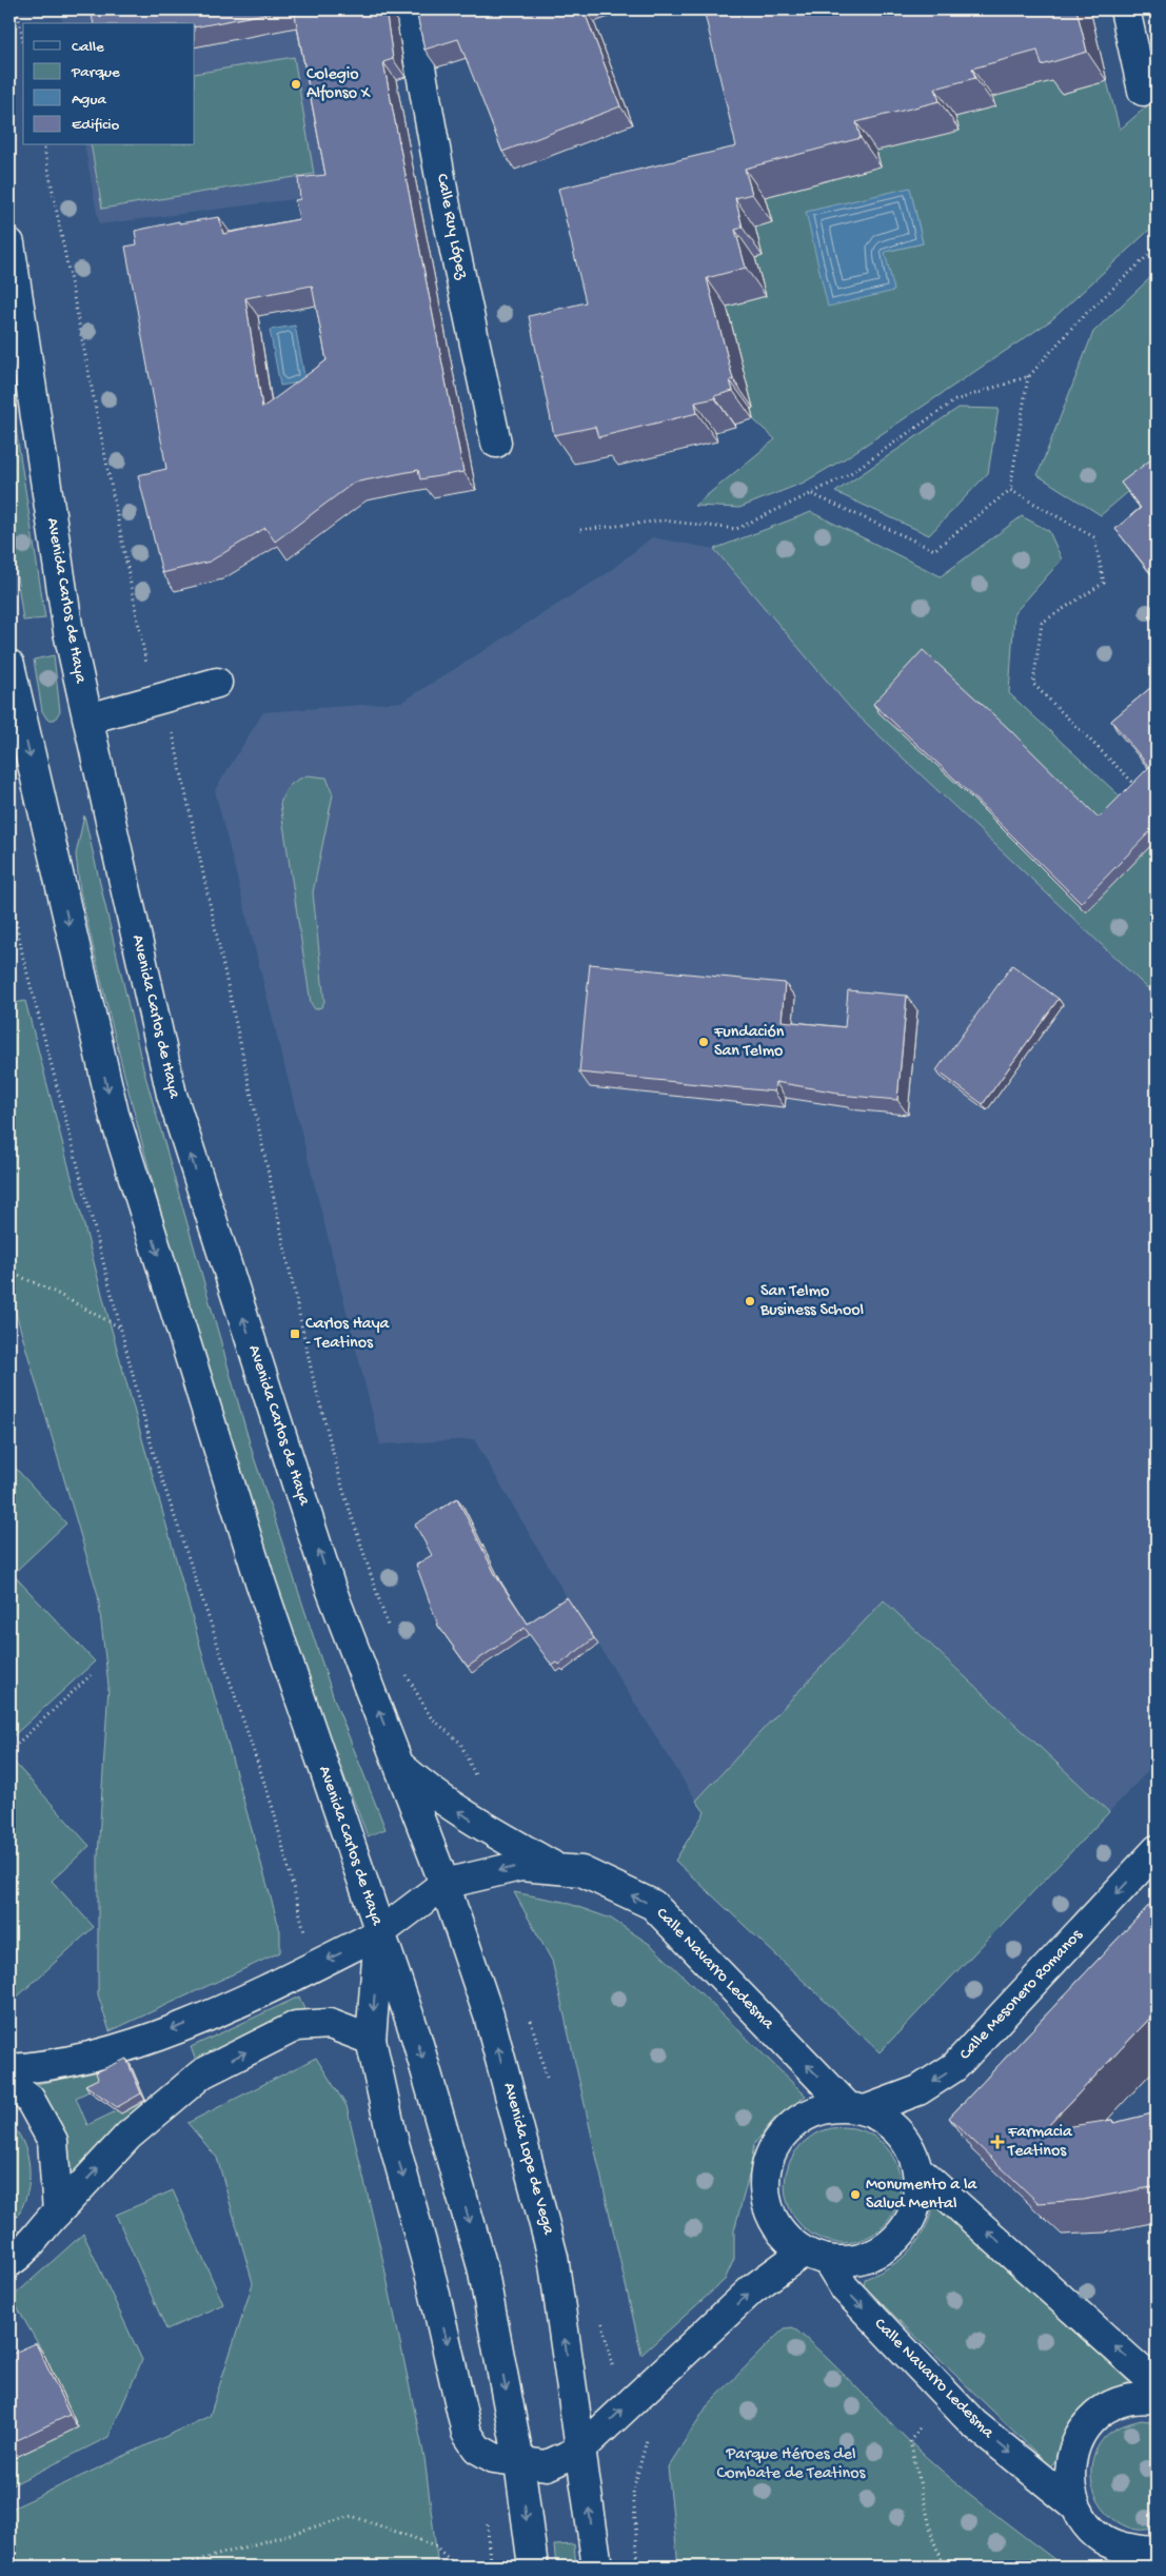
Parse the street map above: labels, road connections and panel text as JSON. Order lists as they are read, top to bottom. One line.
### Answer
{"streets":{"main road":["Calle Ruy López","Avenida Carlos de Haya","Calle Navarro Ledesma","Calle Mesonero Romanos","Avenida Lope de Vega"]},"crossings":[["Avenida Carlos de Haya","Avenida Lope de Vega"],["Calle Navarro Ledesma","Calle Mesonero Romanos"],["Calle Navarro Ledesma","Avenida Lope de Vega"]],"one_way":["Calle Mesonero Romanos"],"parks":["Parque Héroes del Combate de Teatinos"],"places":{"other":["Colegio Alfonso X","Fundación San Telmo","San Telmo Business School","Monumento a la Salud Mental"],"transit":["Carlos Haya - Teatinos"],"health":["Farmacia Teatinos"]},"legend":["Calle","Parque","Agua","Edificio"]}
